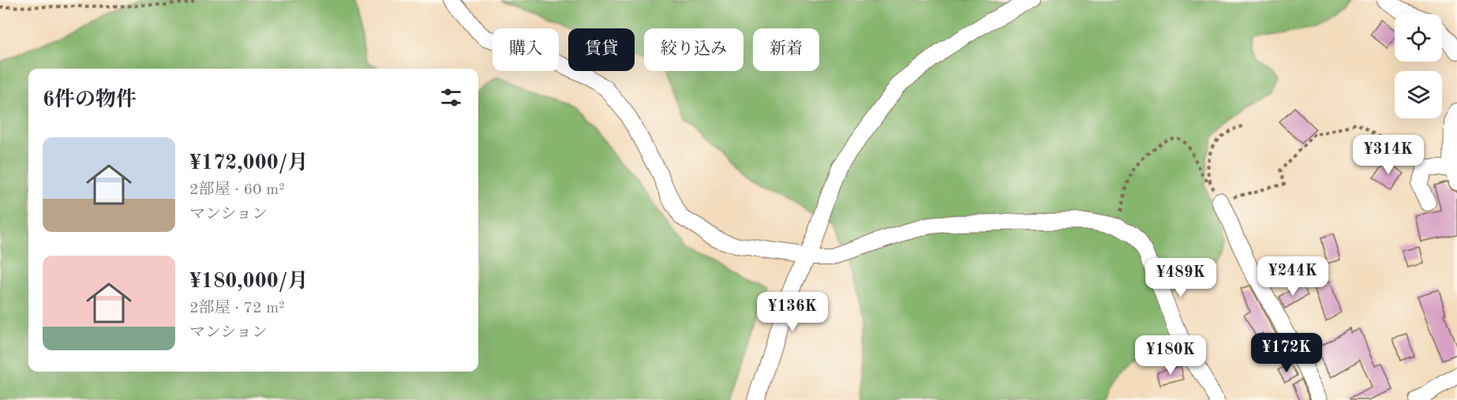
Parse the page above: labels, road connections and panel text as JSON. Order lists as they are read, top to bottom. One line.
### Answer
{"page":{"chip":["購入","賃貸","絞り込み","新着"],"heading":"6件の物件","list":[{"name":"¥172,000/月","note":"2部屋 · 60 m² · マンション"},{"name":"¥180,000/月","note":"2部屋 · 72 m² · マンション"}],"price":["¥314K","¥244K","¥489K","¥136K","¥172K","¥180K"]}}
